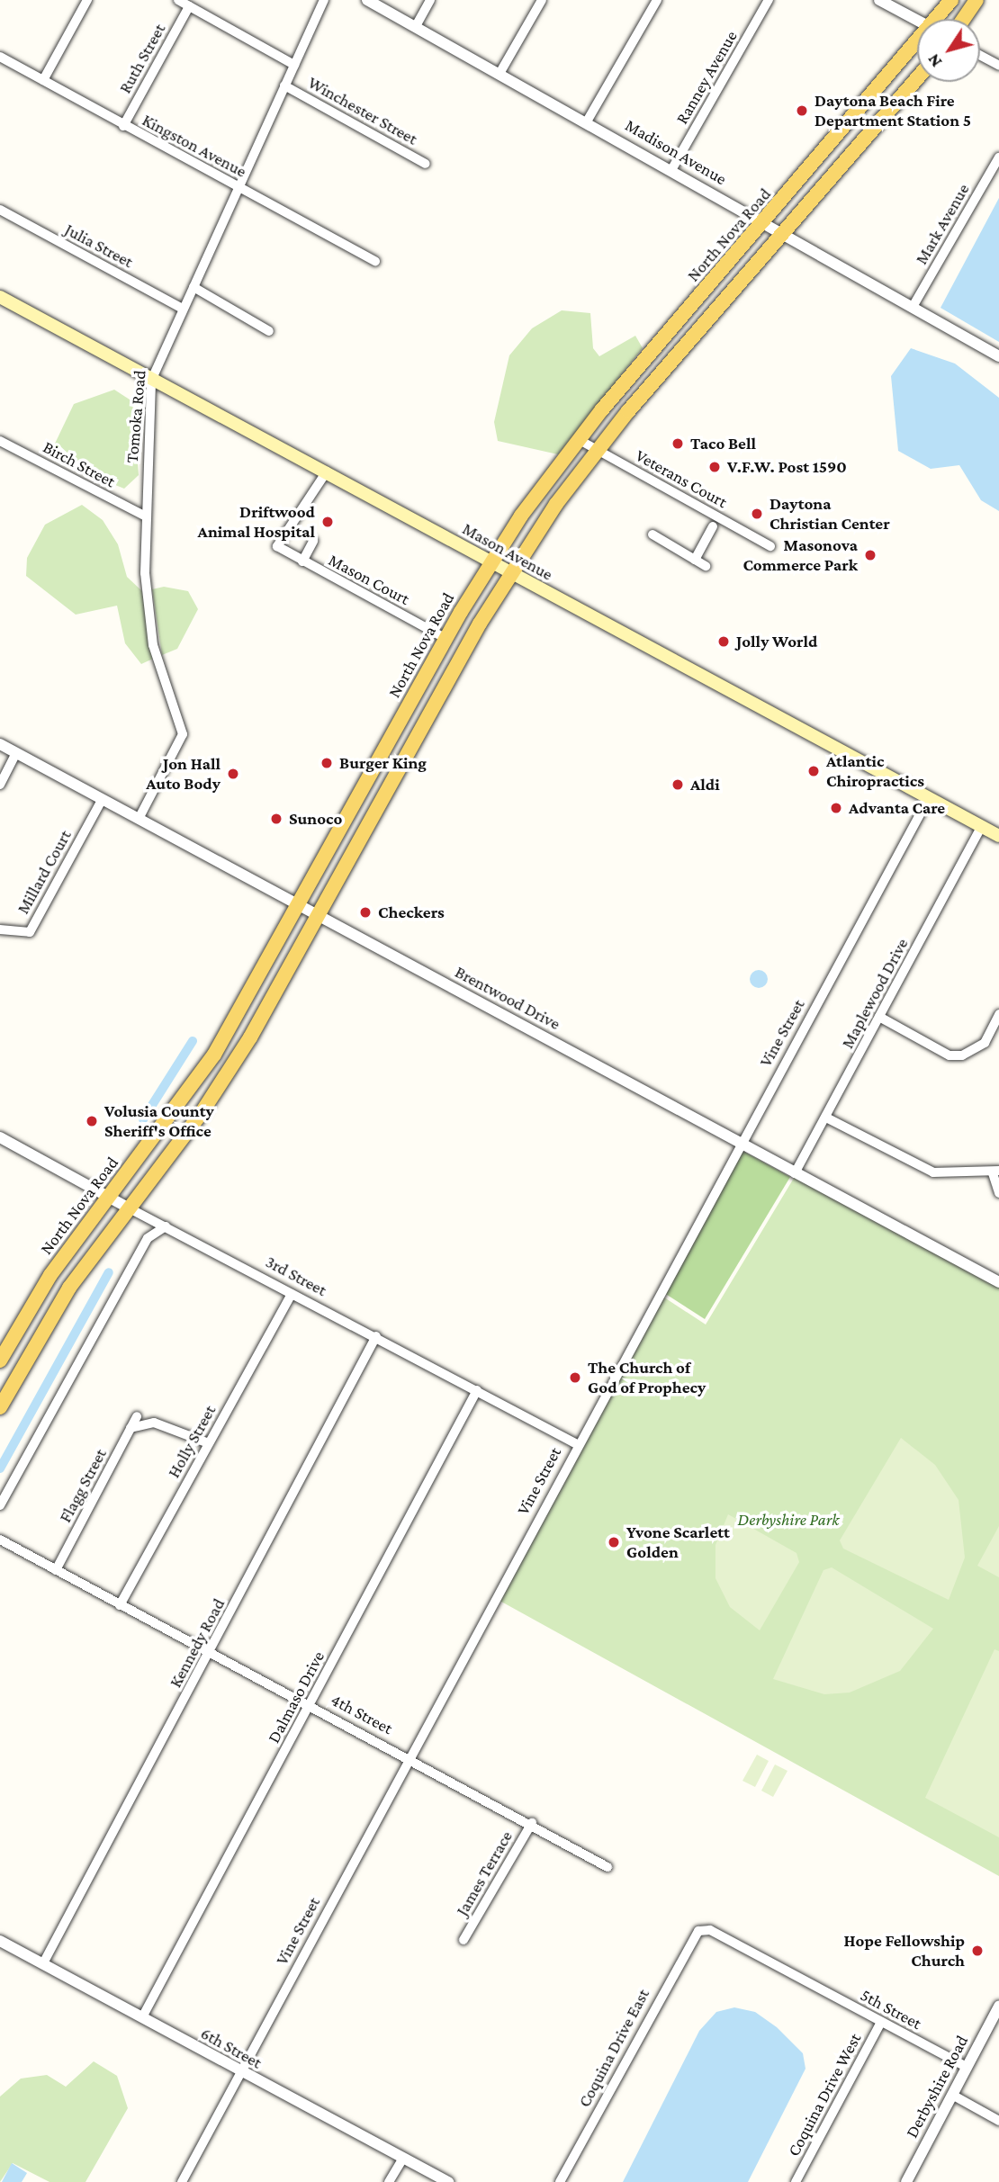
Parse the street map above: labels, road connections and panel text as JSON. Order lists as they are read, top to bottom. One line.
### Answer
{"streets":{"main road":["North Nova Road","Mason Avenue"],"street":["Ruth Street","Ranney Avenue","Winchester Street","Kingston Avenue","Madison Avenue","Mark Avenue","Julia Street","Tomoka Road","Birch Street","Veterans Court","Mason Court","Millard Court","Maplewood Drive","Brentwood Drive","Vine Street","3rd Street","Holly Street","Flagg Street","Kennedy Road","Dalmaso Drive","4th Street","James Terrace","5th Street","6th Street","Coquina Drive East","Derbyshire Road","Coquina Drive West"]},"crossings":[["Ruth Street","Winchester Street"],["Ruth Street","Kingston Avenue"],["Ranney Avenue","Madison Avenue"],["Winchester Street","Tomoka Road"],["Kingston Avenue","Tomoka Road"],["Madison Avenue","Mark Avenue"],["Madison Avenue","North Nova Road"],["North Nova Road","Veterans Court"],["North Nova Road","Mason Avenue"],["North Nova Road","Mason Court"],["North Nova Road","Brentwood Drive"],["North Nova Road","3rd Street"],["Julia Street","Tomoka Road"],["Tomoka Road","Birch Street"],["Tomoka Road","Mason Avenue"],["Tomoka Road","Brentwood Drive"],["Mason Avenue","Mason Court"],["Mason Avenue","Maplewood Drive"],["Mason Avenue","Vine Street"],["Millard Court","Brentwood Drive"],["Maplewood Drive","Brentwood Drive"],["Brentwood Drive","Vine Street"],["Vine Street","3rd Street"],["Vine Street","4th Street"],["Vine Street","6th Street"],["3rd Street","Holly Street"],["3rd Street","Kennedy Road"],["3rd Street","Dalmaso Drive"],["Holly Street","4th Street"],["Flagg Street","4th Street"],["Kennedy Road","4th Street"],["Kennedy Road","6th Street"],["Dalmaso Drive","4th Street"],["Dalmaso Drive","6th Street"],["4th Street","James Terrace"],["5th Street","Coquina Drive East"],["5th Street","Derbyshire Road"],["5th Street","Coquina Drive West"]],"parks":["Derbyshire Park"],"places":["Daytona Beach Fire Department Station 5","Taco Bell","V.F.W. Post 1590","Daytona Christian Center","Driftwood Animal Hospital","Masonova Commerce Park","Jolly World","Burger King","Atlantic Chiropractics","Jon Hall Auto Body","Aldi","Advanta Care","Sunoco","Checkers","Volusia County Sheriff's Office","The Church of God of Prophecy","Yvone Scarlett Golden","Hope Fellowship Church"],"north":"bottom left"}
